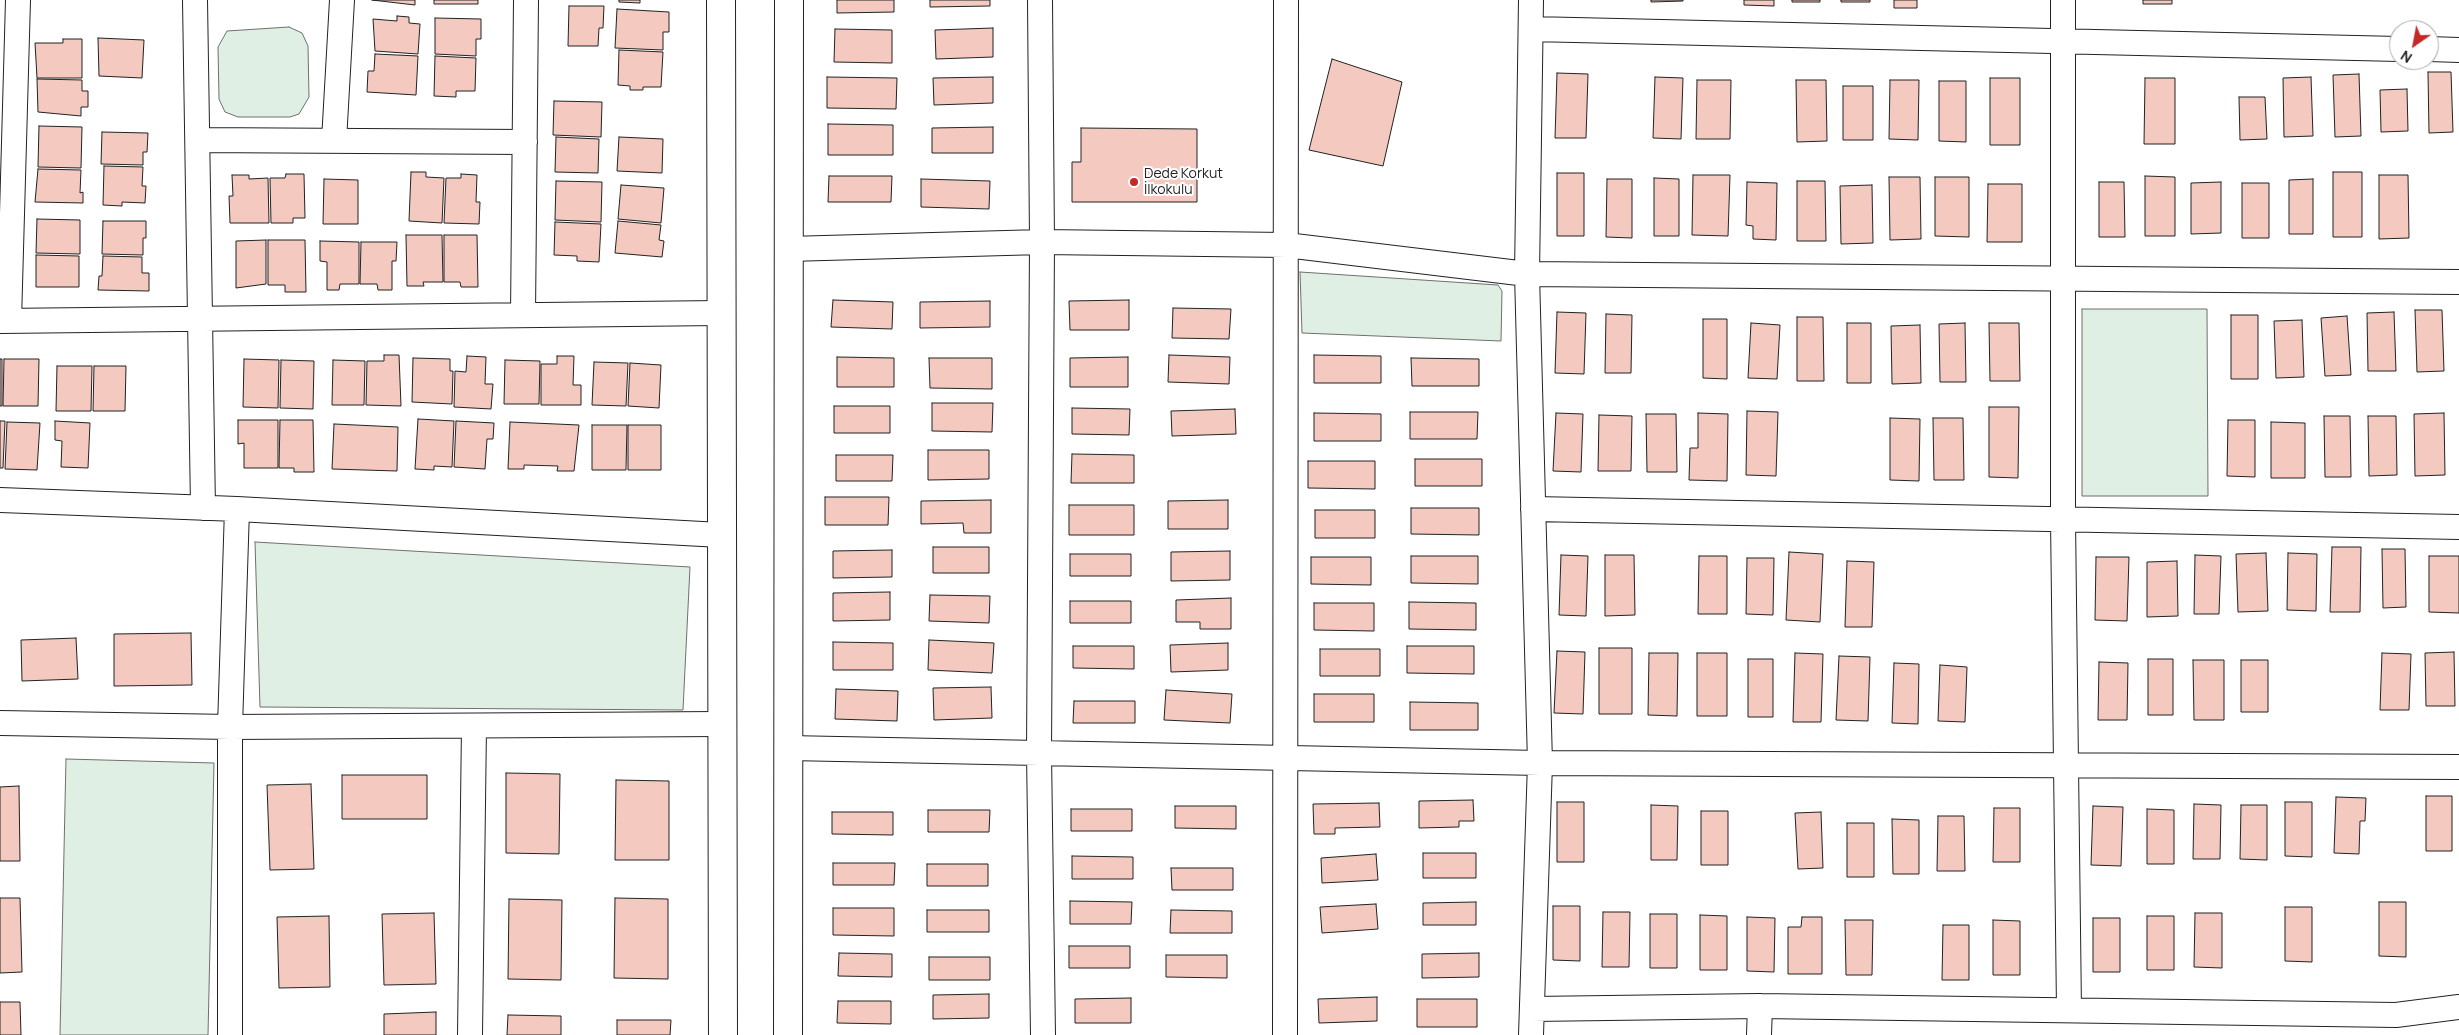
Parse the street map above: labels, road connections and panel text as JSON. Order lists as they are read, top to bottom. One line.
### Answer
{"places":["Dede Korkut İlkokulu"],"north":"bottom left"}
